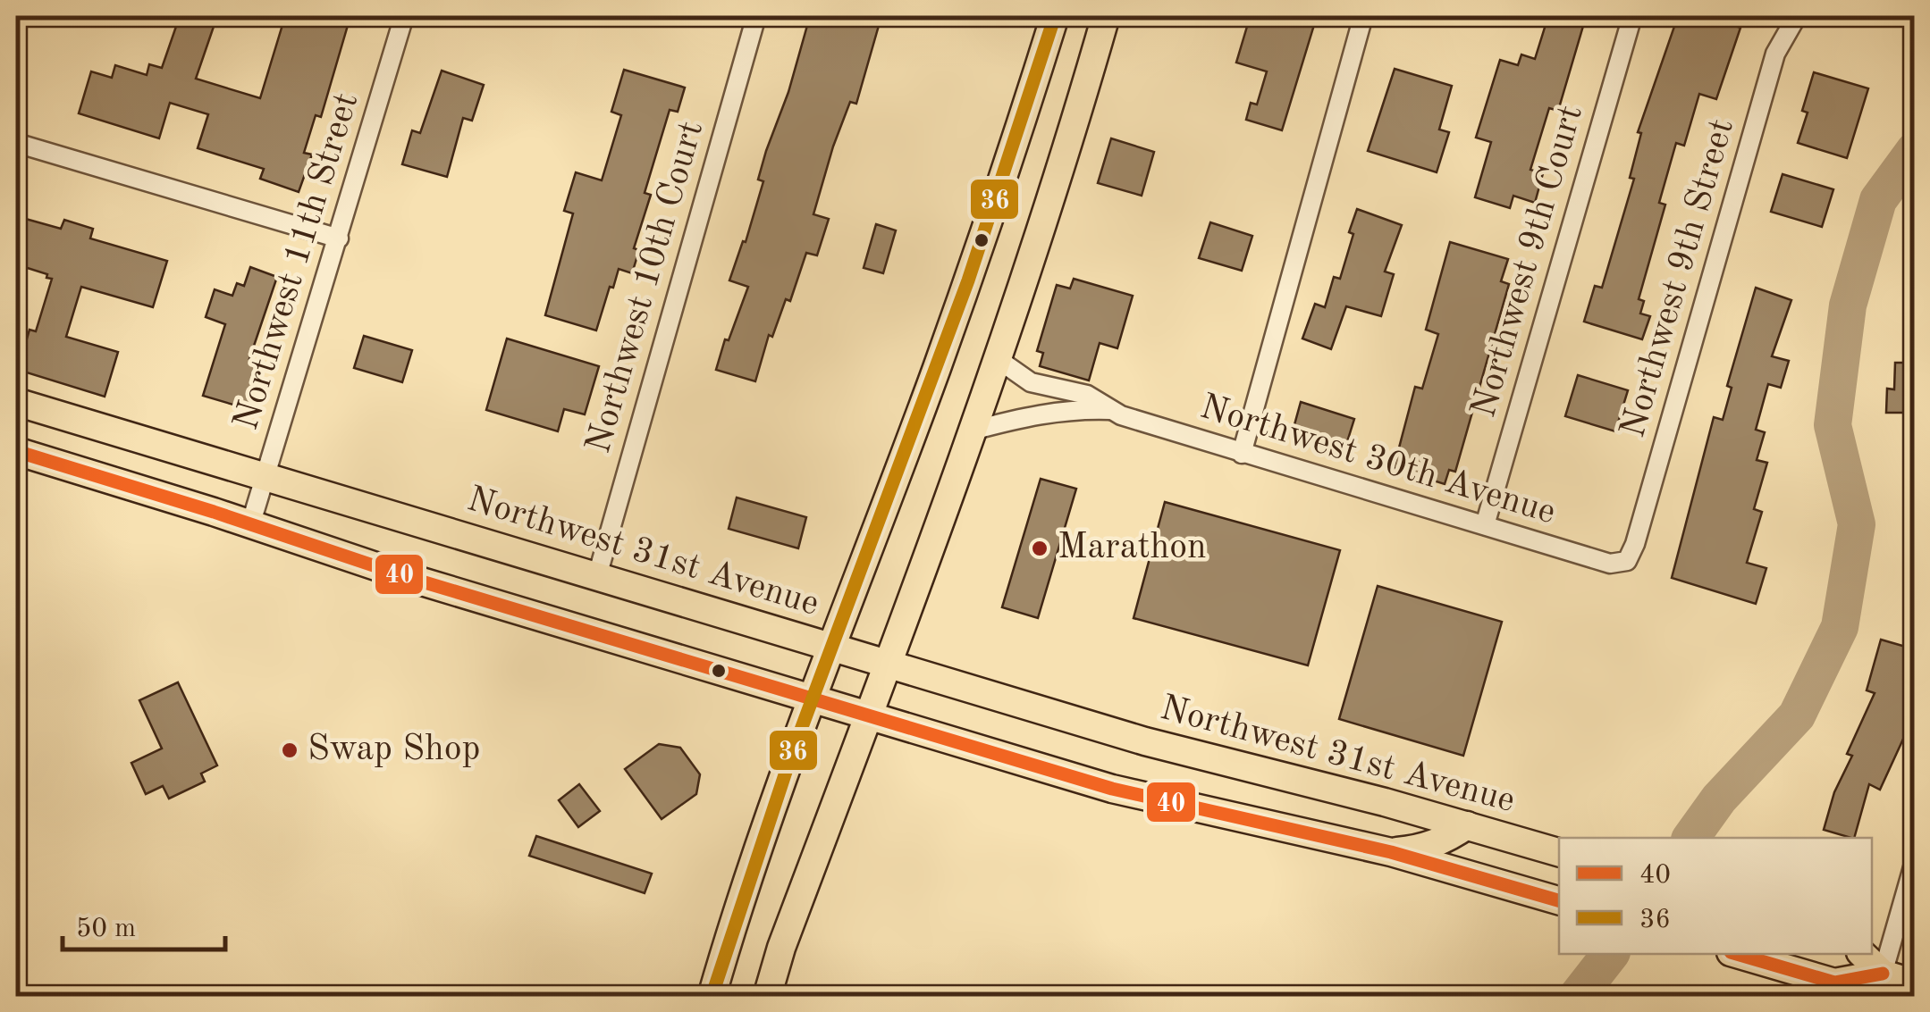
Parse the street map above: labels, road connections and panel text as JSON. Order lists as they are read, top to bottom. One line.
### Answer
{"streets":{"main road":["Northwest 31st Avenue"],"street":["Northwest 11th Street","Northwest 9th Court","Northwest 9th Street","Northwest 10th Court","Northwest 30th Avenue"]},"crossings":[["Northwest 11th Street","Northwest 31st Avenue"],["Northwest 9th Court","Northwest 30th Avenue"],["Northwest 9th Street","Northwest 30th Avenue"],["Northwest 10th Court","Northwest 31st Avenue"]],"places":["Marathon","Swap Shop"],"lines":["transit line 36","transit line 40"],"legend":["40","36"],"scale_bar":"50 m"}
